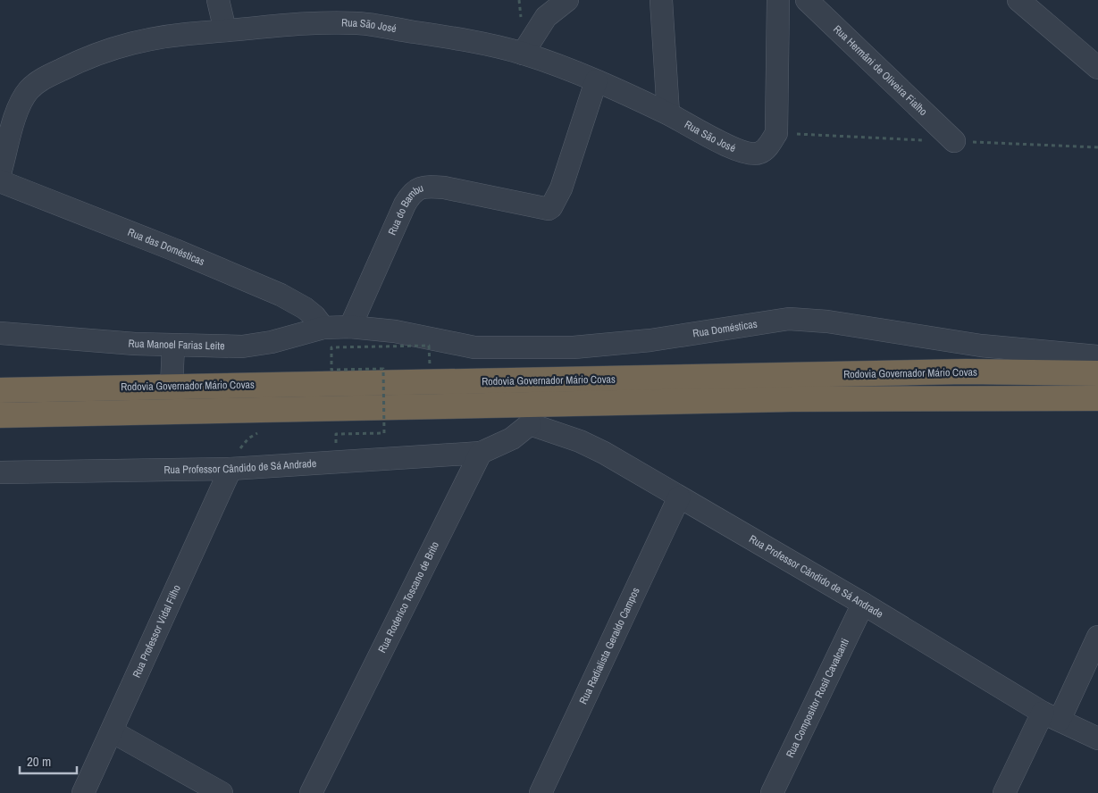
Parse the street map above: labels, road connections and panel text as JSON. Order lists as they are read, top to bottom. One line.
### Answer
{"streets":{"highway":["Rodovia Governador Mário Covas"],"street":["Rua São José","Rua Hermâni de Oliveira Fialho","Rua do Bambu","Rua das Domésticas","Rua Domésticas","Rua Manoel Farias Leite","Rua Professor Cândido de Sá Andrade","Rua Roderico Toscano de Brito","Rua Professor Vidal Filho","Rua Radialista Geraldo Campos","Rua Compositor Rosil Cavalcanti"]},"crossings":[["Rua São José","Rua do Bambu"],["Rua do Bambu","Rua Domésticas"],["Rua do Bambu","Rua Manoel Farias Leite"],["Rua das Domésticas","Rua Manoel Farias Leite"],["Rua Domésticas","Rua Manoel Farias Leite"],["Rua Professor Cândido de Sá Andrade","Rua Roderico Toscano de Brito"],["Rua Professor Cândido de Sá Andrade","Rua Professor Vidal Filho"],["Rua Professor Cândido de Sá Andrade","Rua Radialista Geraldo Campos"],["Rua Professor Cândido de Sá Andrade","Rua Compositor Rosil Cavalcanti"]],"scale_bar":"20 m"}
